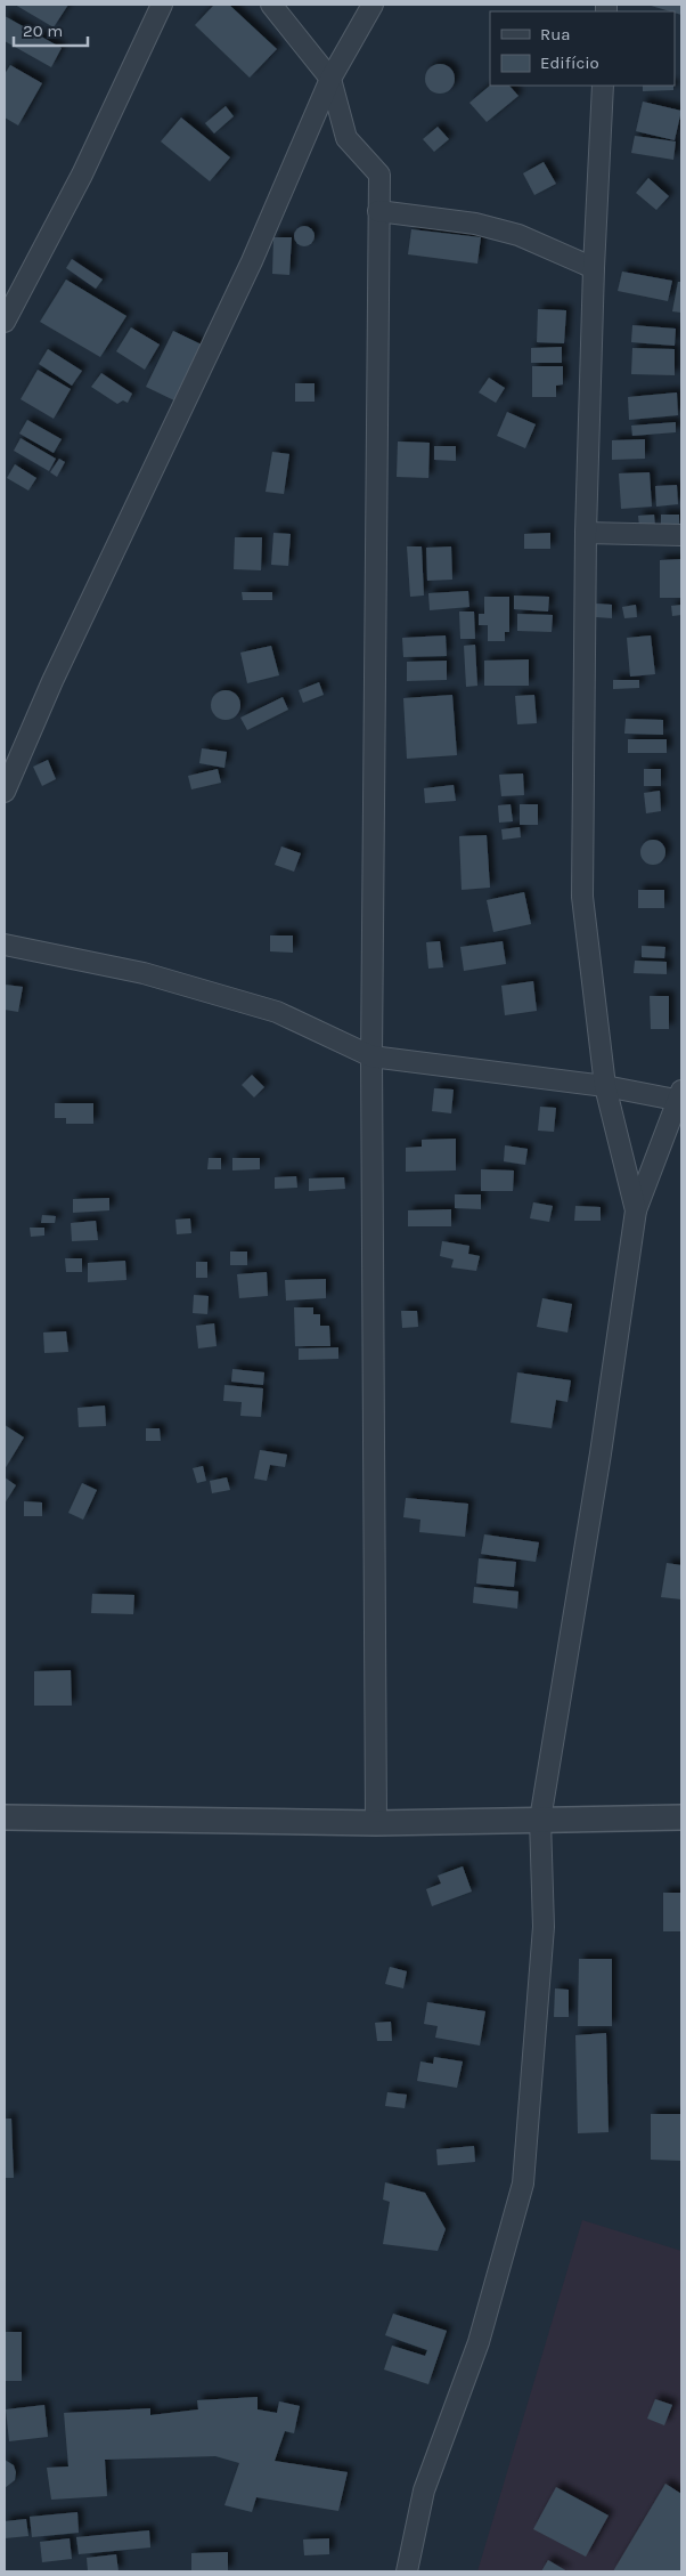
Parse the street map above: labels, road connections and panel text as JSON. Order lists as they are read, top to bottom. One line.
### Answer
{"legend":["Rua","Edifício"],"scale_bar":"20 m"}
